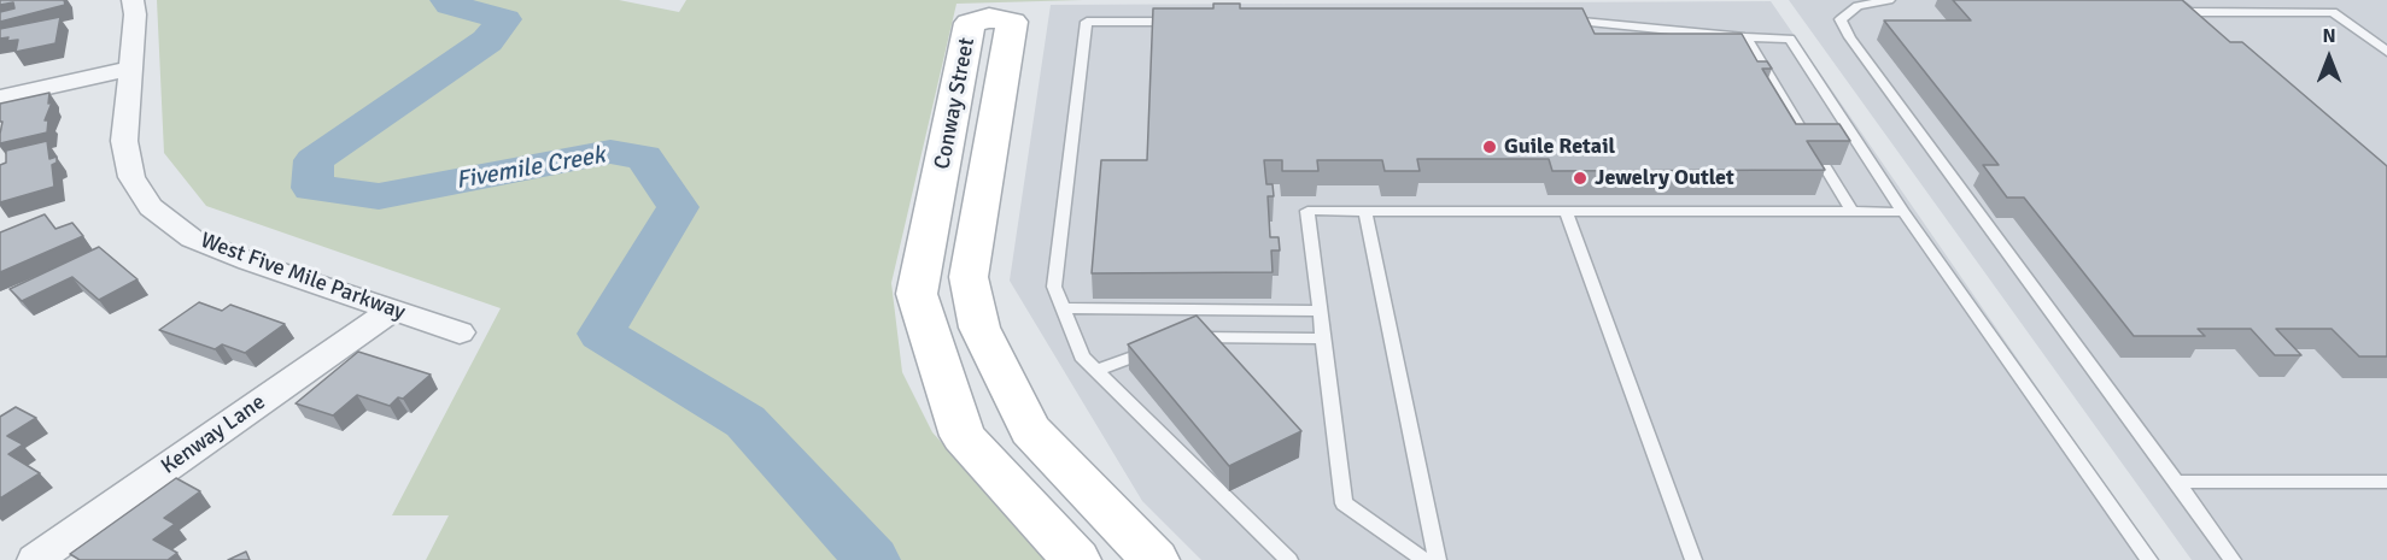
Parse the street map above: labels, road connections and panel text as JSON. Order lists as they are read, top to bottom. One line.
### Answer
{"streets":{"street":["Conway Street","West Five Mile Parkway","Kenway Lane"]},"crossings":[["West Five Mile Parkway","Kenway Lane"]],"water":["Fivemile Creek"],"places":["Guile Retail","Jewelry Outlet"],"north":"top"}
